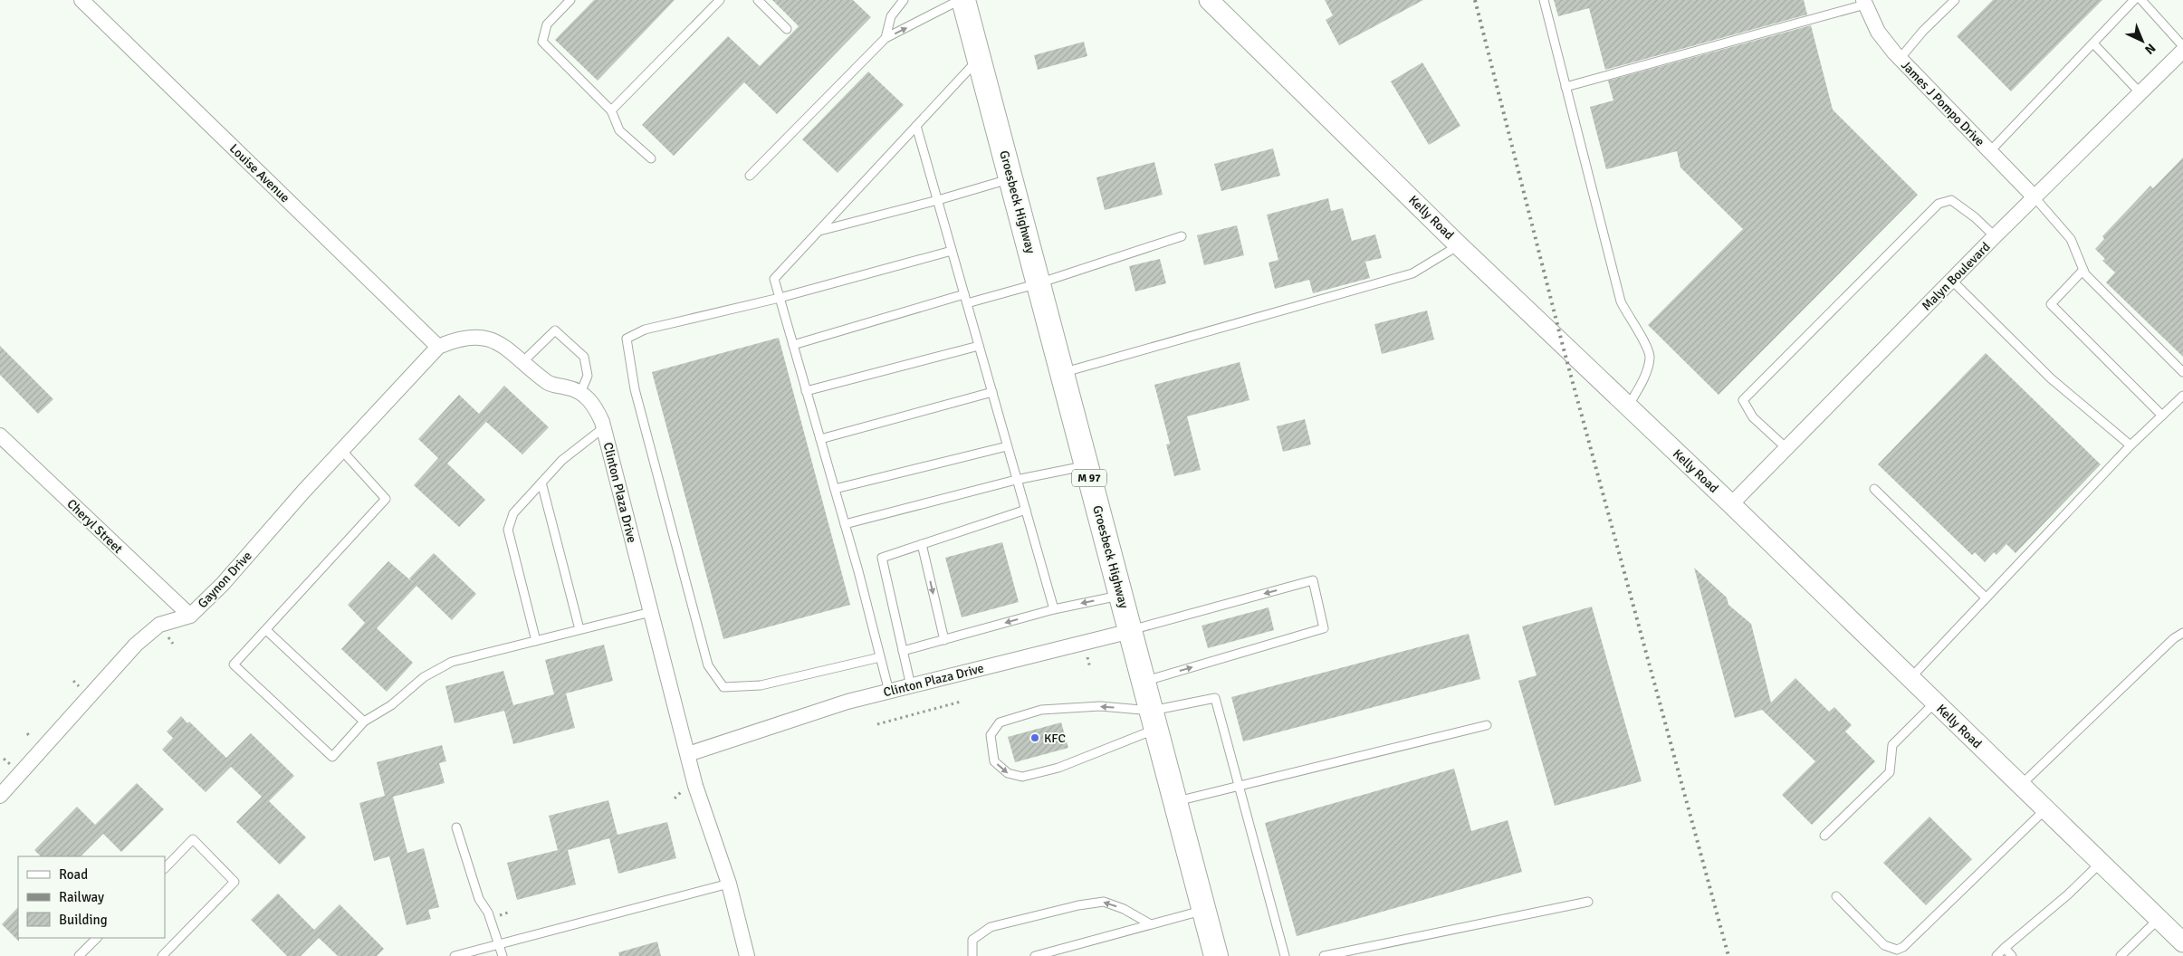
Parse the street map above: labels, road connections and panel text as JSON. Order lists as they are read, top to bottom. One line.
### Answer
{"streets":{"main road":["Groesbeck Highway","M 97"],"street":["James J Pompo Drive","Louise Avenue","Kelly Road","Malyn Boulevard","Clinton Plaza Drive","Cheryl Street","Gaynon Drive"]},"crossings":[["James J Pompo Drive","Malyn Boulevard"],["Louise Avenue","Clinton Plaza Drive"],["Louise Avenue","Gaynon Drive"],["Groesbeck Highway","Clinton Plaza Drive"],["Kelly Road","Malyn Boulevard"],["Clinton Plaza Drive","Gaynon Drive"],["Cheryl Street","Gaynon Drive"]],"places":["KFC"],"legend":["Road","Railway","Building"],"north":"bottom right"}
